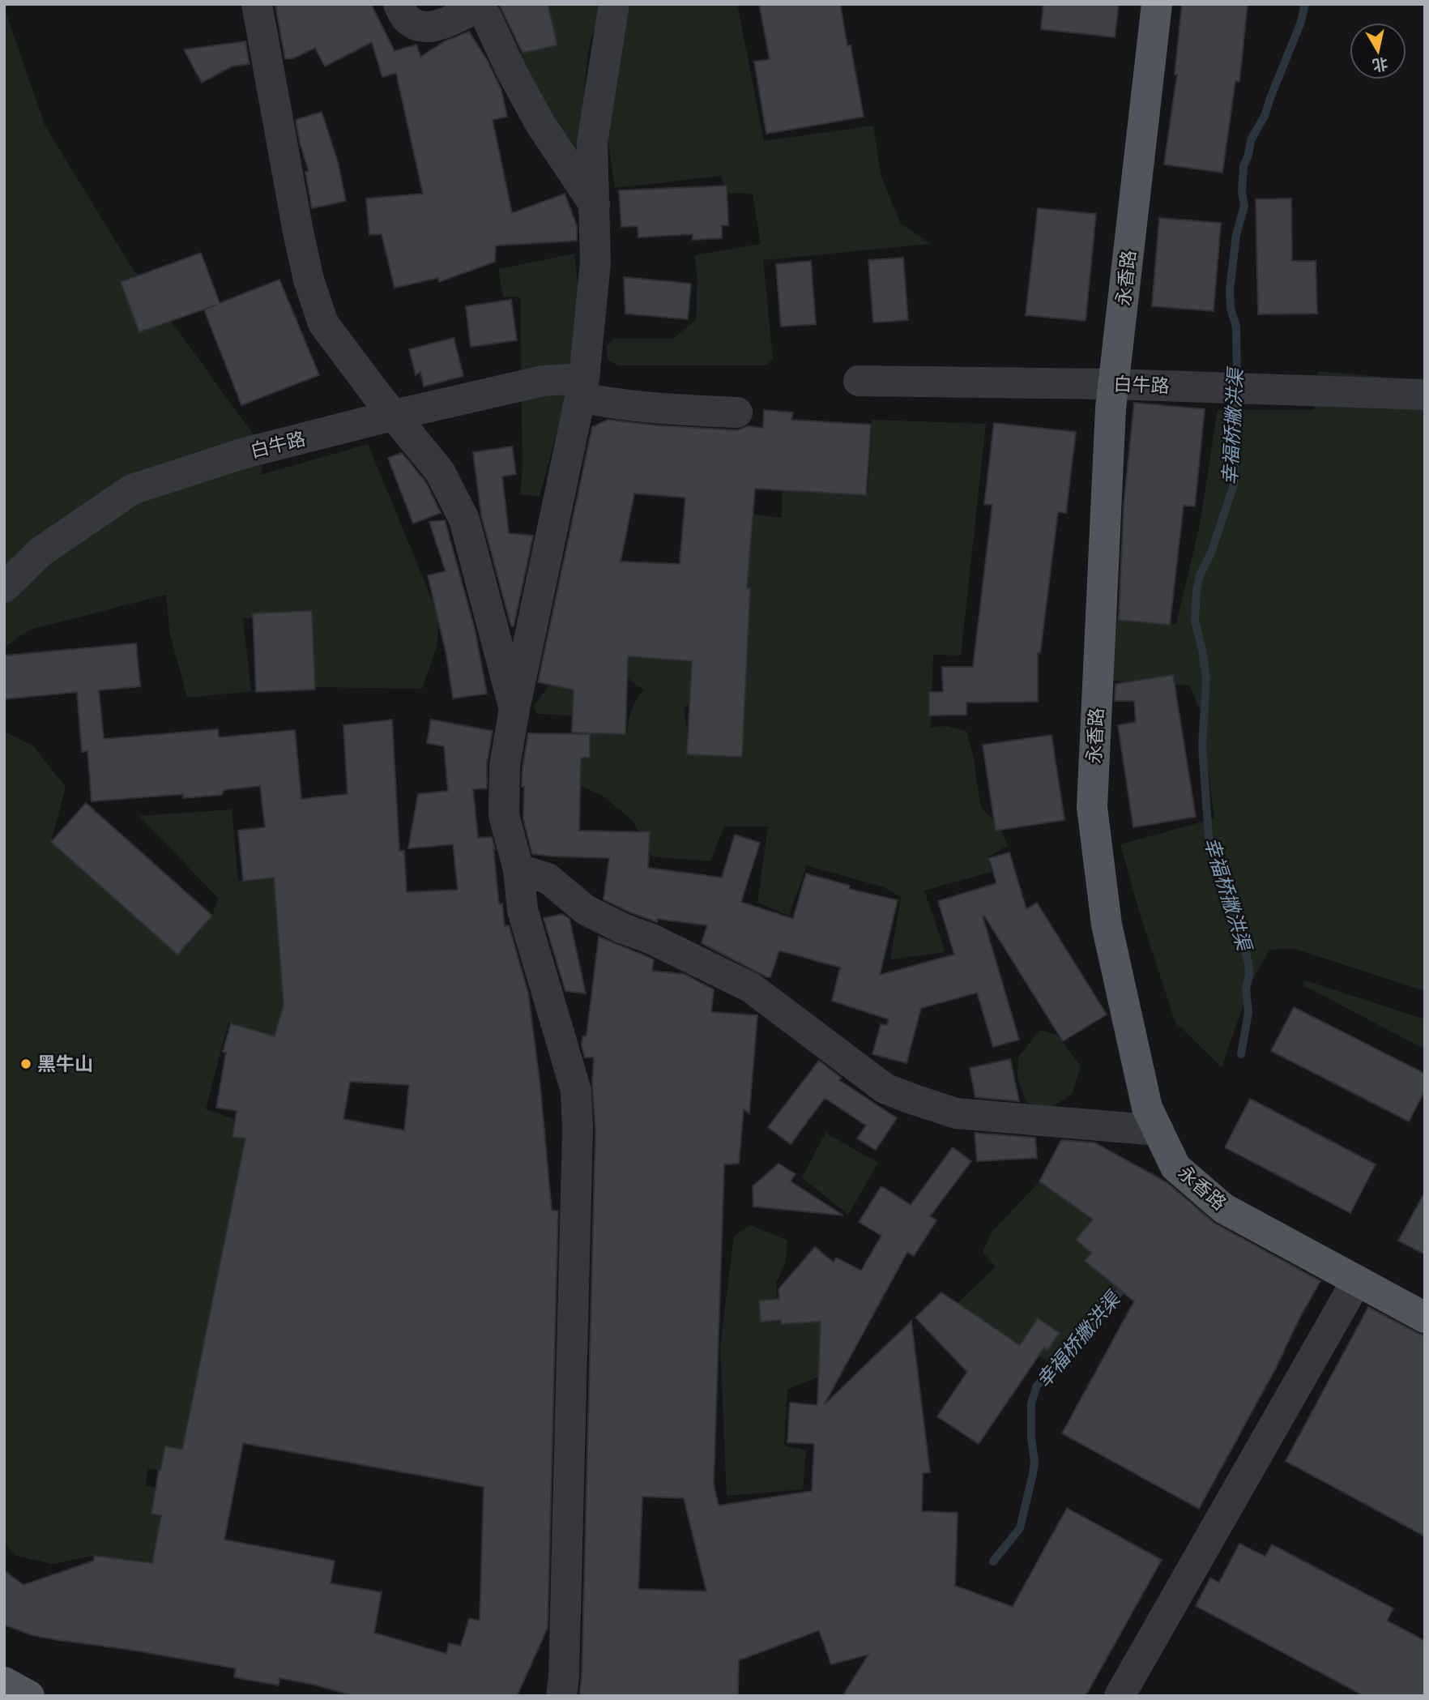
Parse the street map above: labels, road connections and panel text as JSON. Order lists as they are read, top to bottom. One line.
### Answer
{"streets":{"main road":["永香路"],"street":["白牛路"]},"crossings":[["永香路","白牛路"]],"water":["幸福桥撇洪渠"],"places":["黑牛山"],"north":"bottom"}
